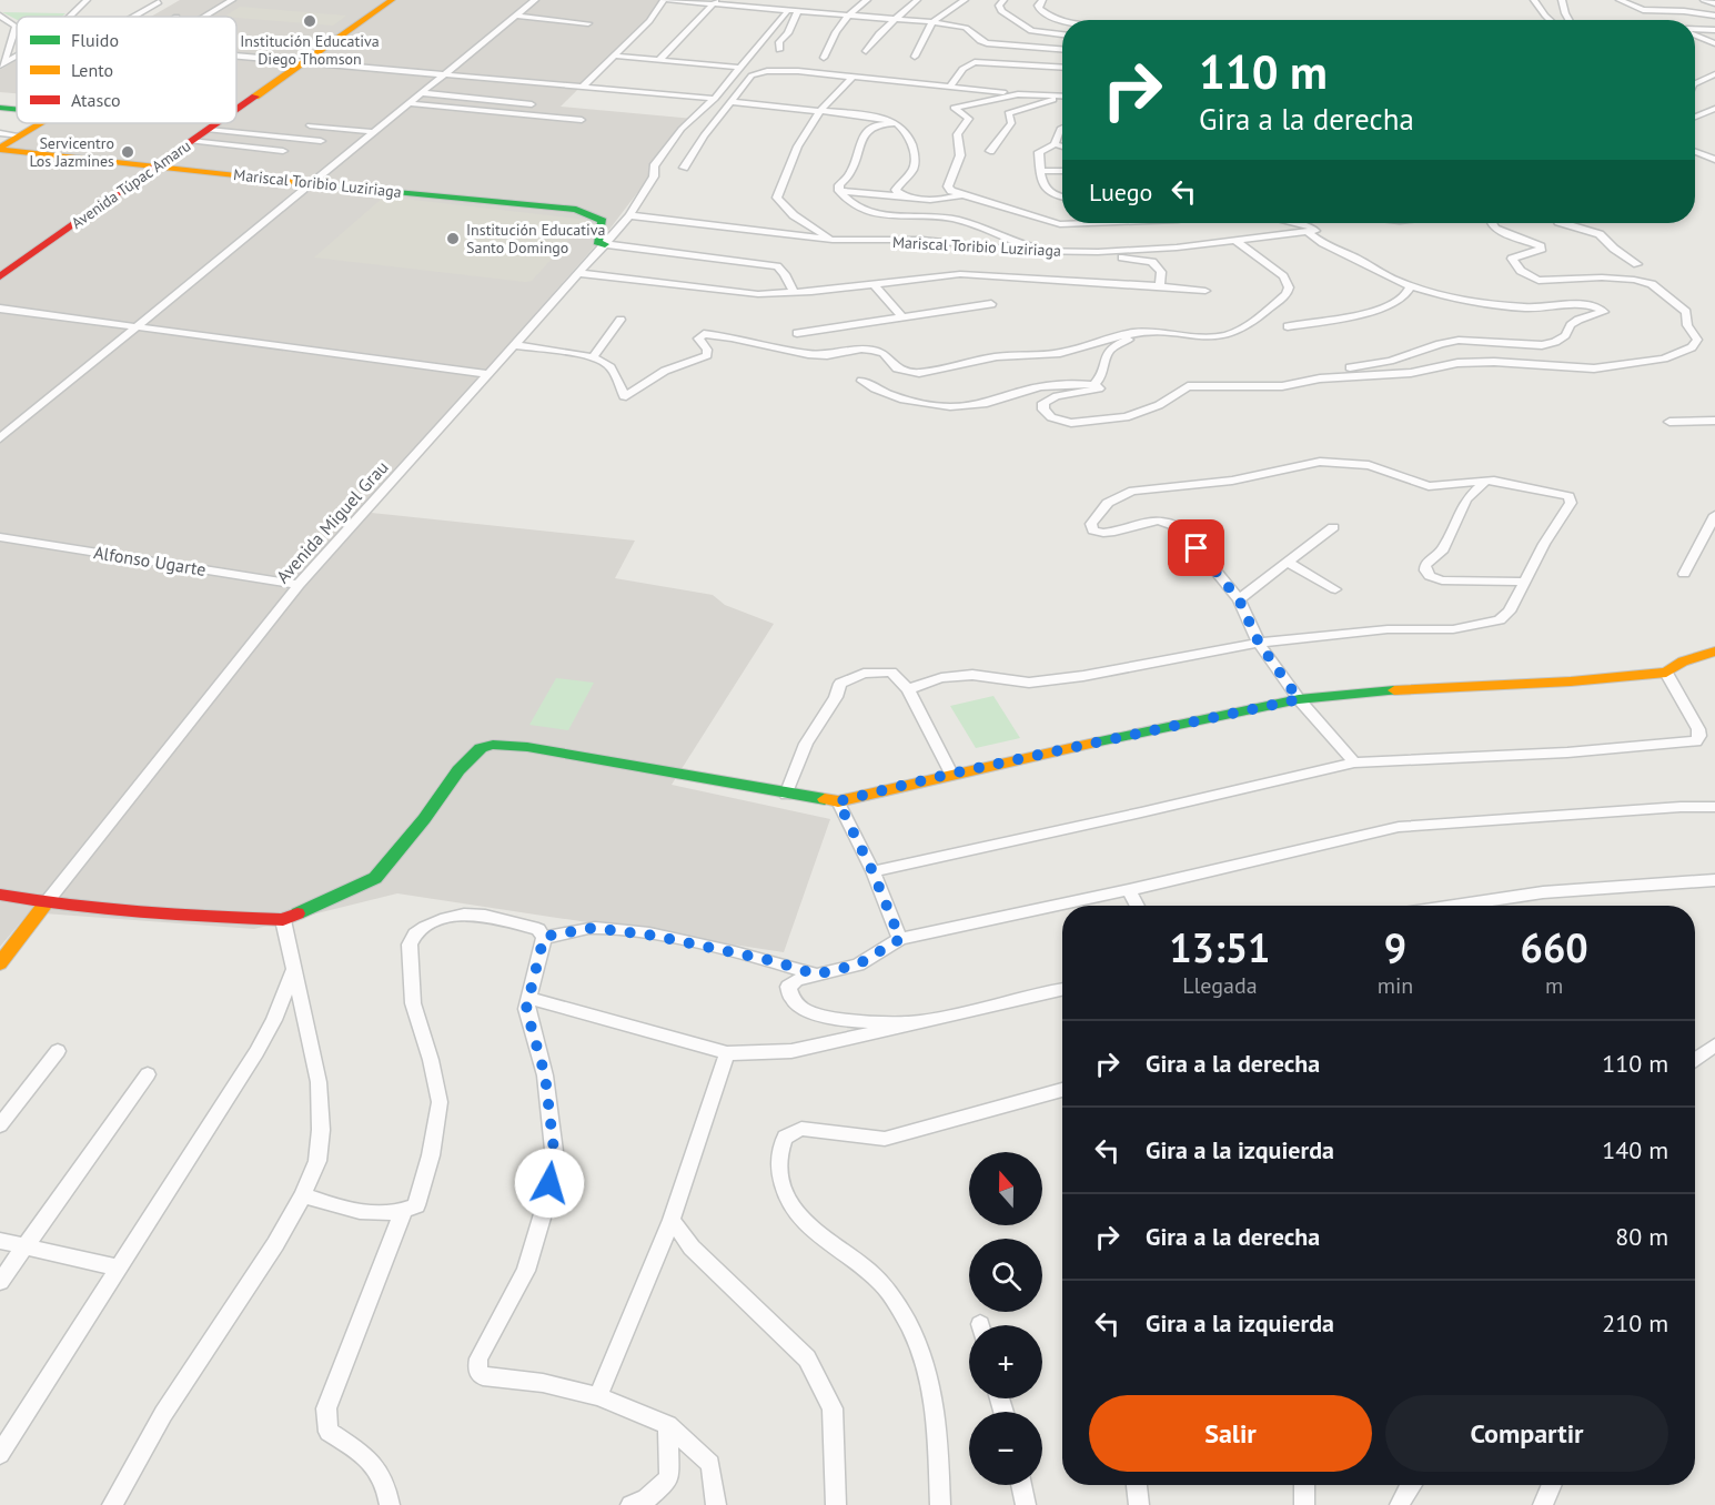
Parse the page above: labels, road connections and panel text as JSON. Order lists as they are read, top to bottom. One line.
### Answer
{"streets":{"street":["Mariscal Toribio Luziriaga","Avenida Túpac Amaru","Avenida Miguel Grau","Alfonso Ugarte"]},"crossings":[["Mariscal Toribio Luziriaga","Avenida Túpac Amaru"],["Mariscal Toribio Luziriaga","Avenida Miguel Grau"],["Avenida Miguel Grau","Alfonso Ugarte"]],"places":["Institución Educativa Diego Thomson","Servicentro Los Jazmines","Institución Educativa Santo Domingo"],"legend":["Fluido","Lento","Atasco"],"north":"top","page":{"turn":["110 m","Gira a la derecha"],"then":"Luego","eta":["13:51","Llegada","9","min","660","m"],"list":[{"name":"Gira a la derecha","value":"110 m"},{"name":"Gira a la izquierda","value":"140 m"},{"name":"Gira a la derecha","value":"80 m"},{"name":"Gira a la izquierda","value":"210 m"}],"map_buttons":["+","−"],"buttons":["Salir","Compartir"]}}
